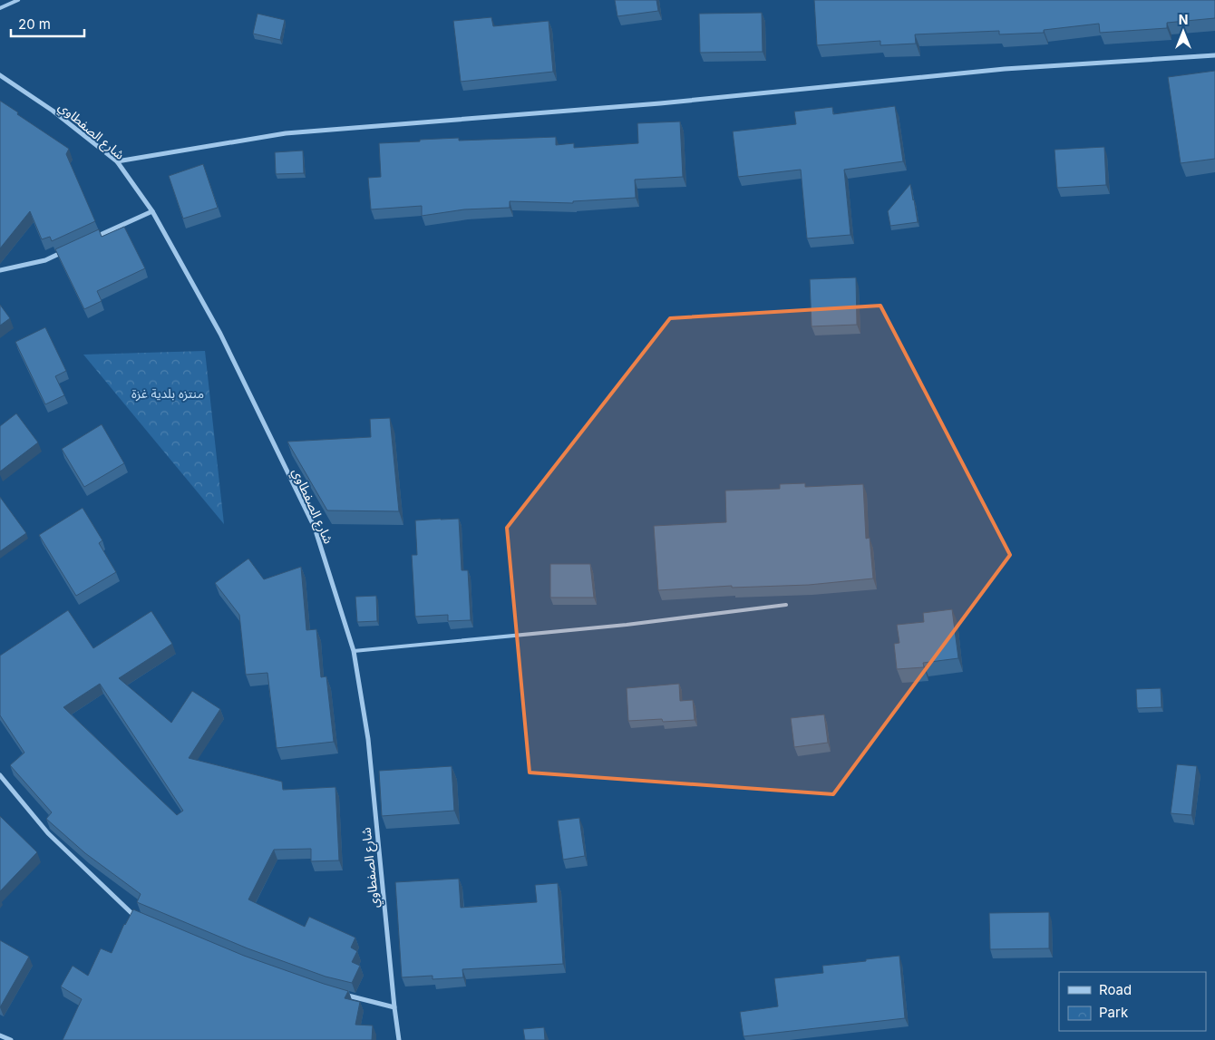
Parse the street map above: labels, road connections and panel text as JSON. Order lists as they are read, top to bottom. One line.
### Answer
{"streets":{"street":["شارع الصفطاوي"]},"parks":["منتزه بلدية غزة"],"legend":["Road","Park"],"scale_bar":"20 m","north":"top"}
